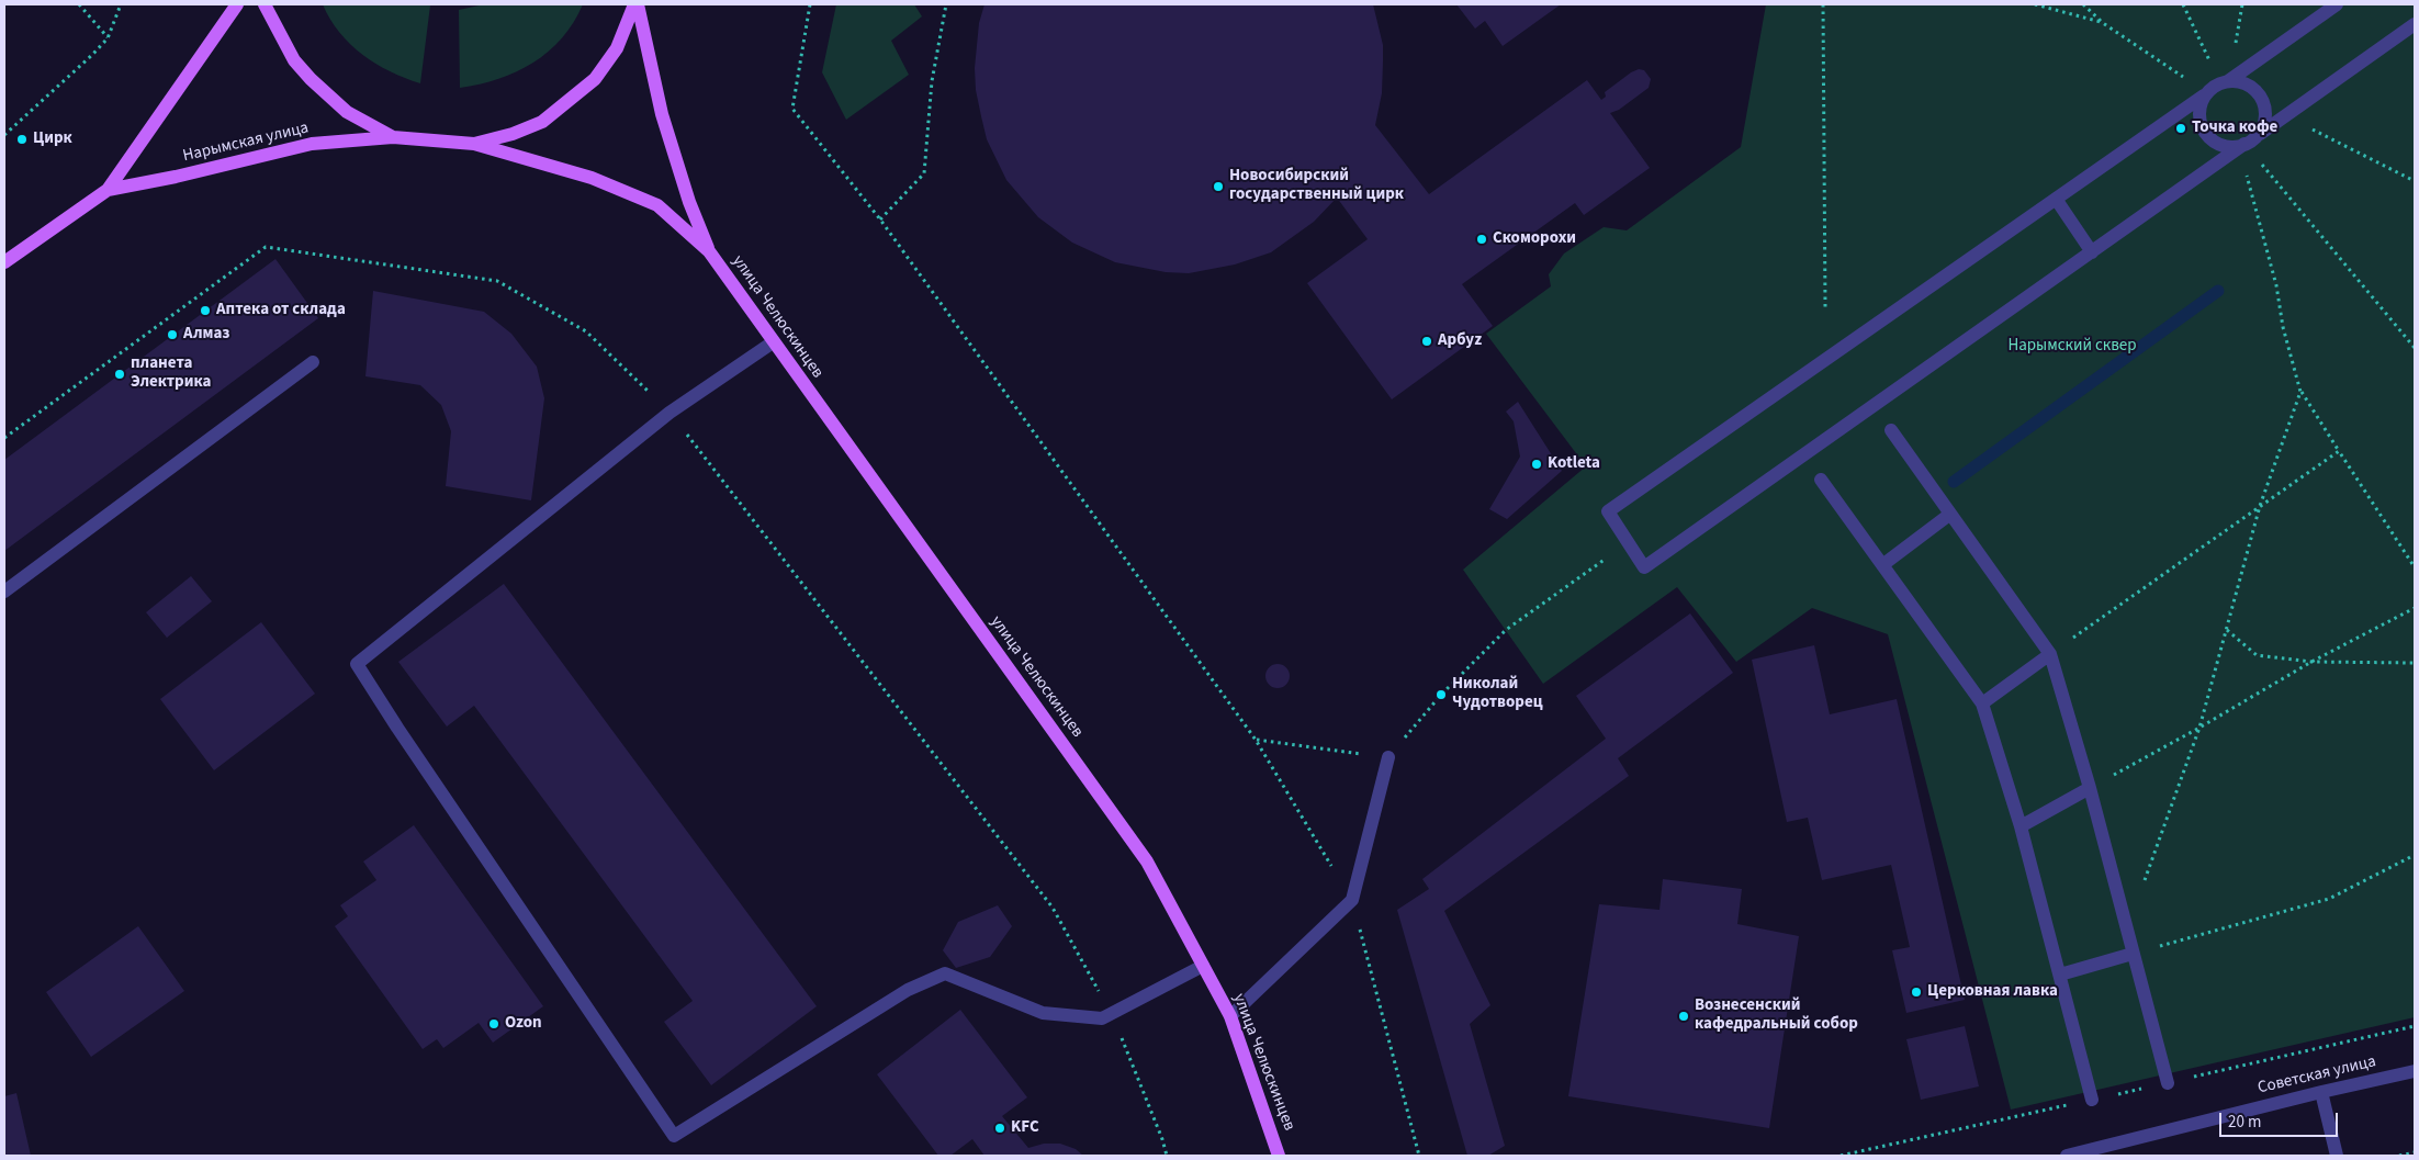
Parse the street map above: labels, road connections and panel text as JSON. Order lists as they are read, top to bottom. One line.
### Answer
{"streets":{"main road":["Нарымская улица","улица Челюскинцев"],"street":["Советская улица"]},"crossings":[["Нарымская улица","улица Челюскинцев"]],"parks":["Нарымский сквер"],"places":["Точка кофе","Цирк","Новосибирский государственный цирк","Скоморохи","Аптека от склада","Алмаз","Арбуz","планета Электрика","Kotleta","Николай Чудотворец","Церковная лавка","Вознесенский кафедральный собор","Ozon","KFC"],"scale_bar":"20 m"}
